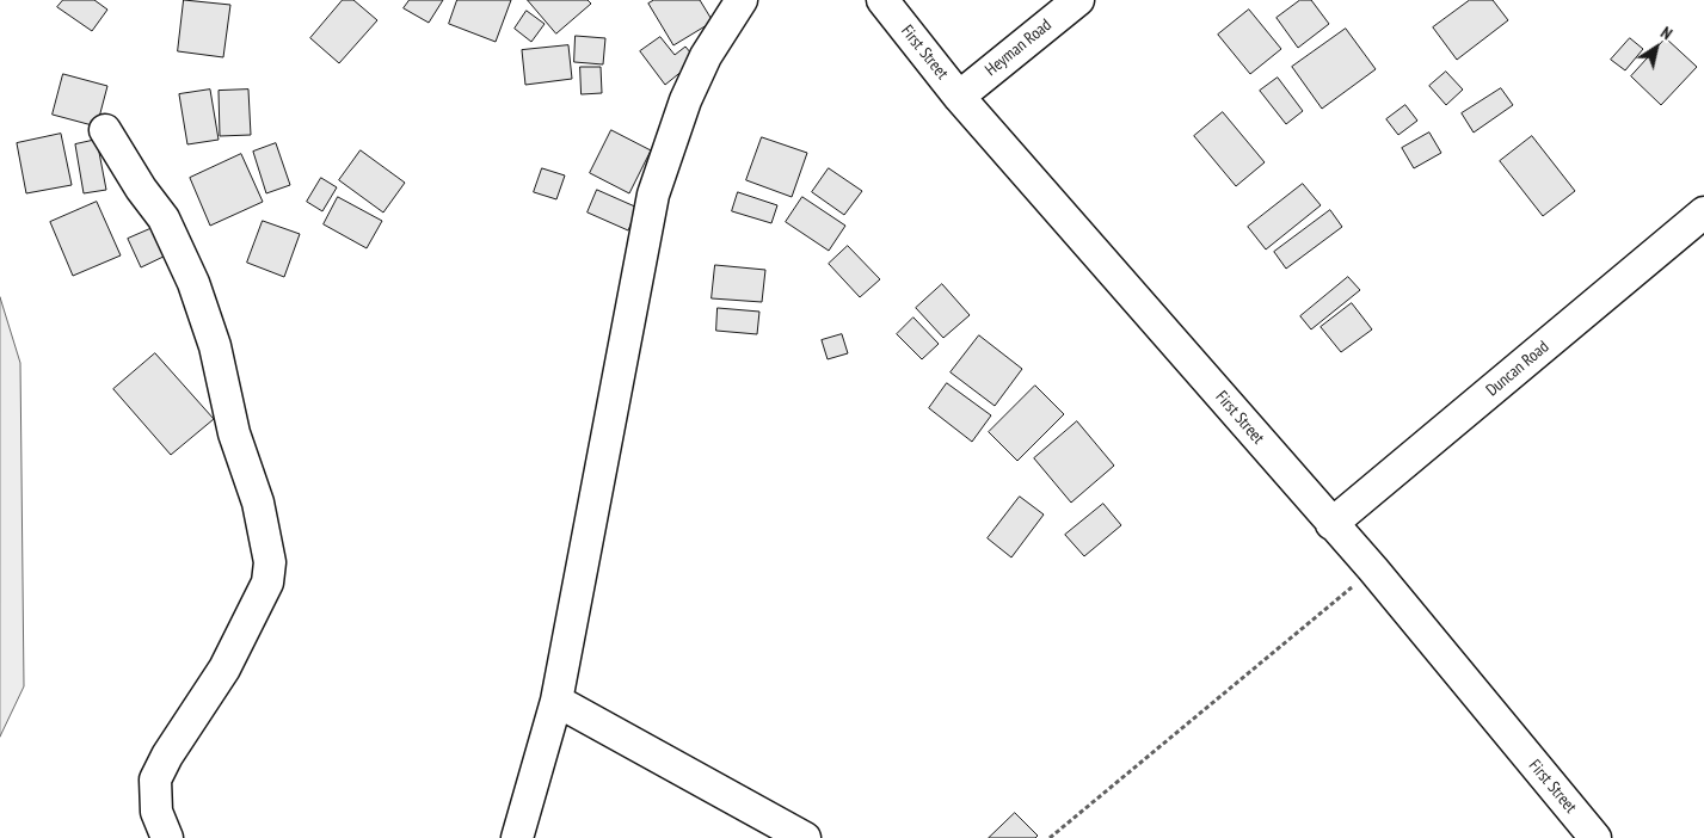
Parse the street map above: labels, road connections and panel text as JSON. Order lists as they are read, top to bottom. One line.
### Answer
{"streets":{"street":["Heyman Road","First Street","Duncan Road"]},"crossings":[["Heyman Road","First Street"],["First Street","Duncan Road"]],"north":"top right"}
